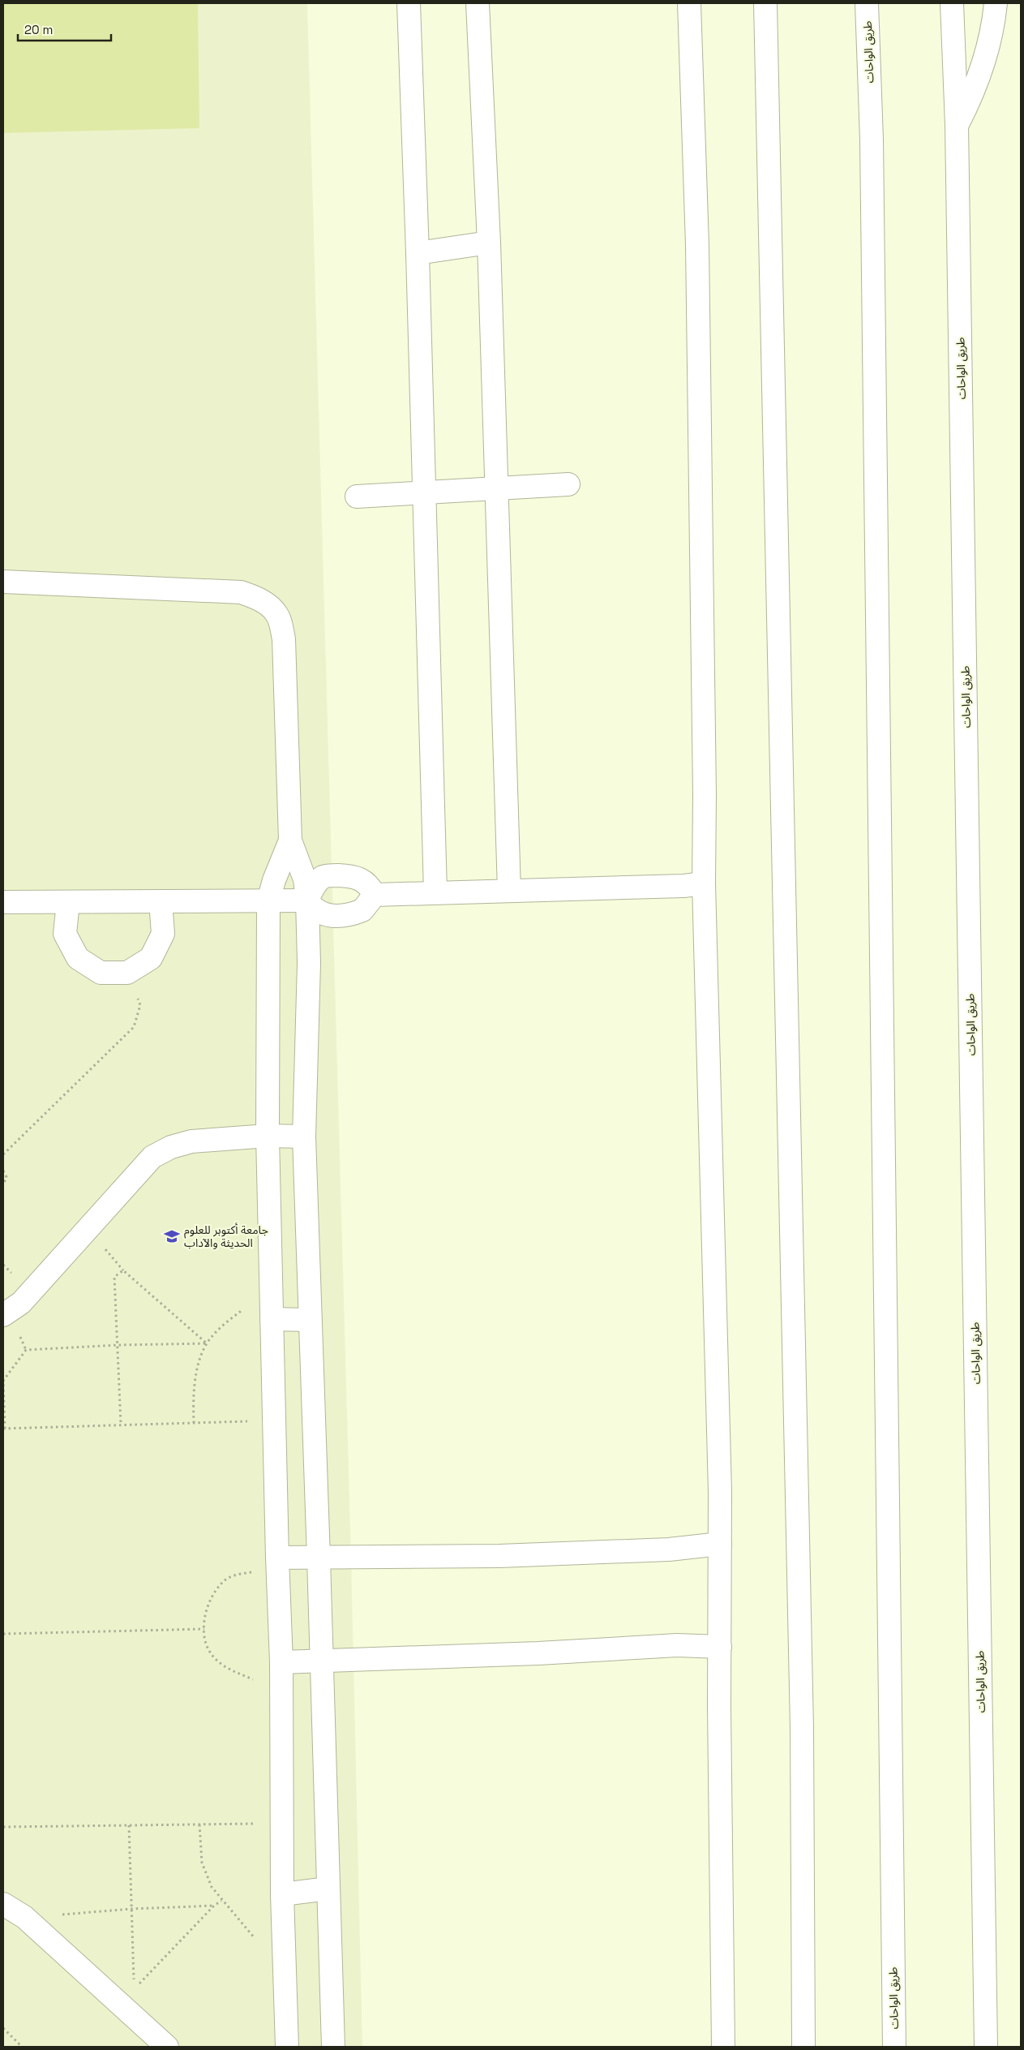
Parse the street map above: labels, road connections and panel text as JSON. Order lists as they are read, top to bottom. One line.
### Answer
{"streets":{"main road":["طريق الواحات"]},"places":{"school or university":["جامعة أكتوبر للعلوم الحديثة والآداب"]},"scale_bar":"20 m"}
